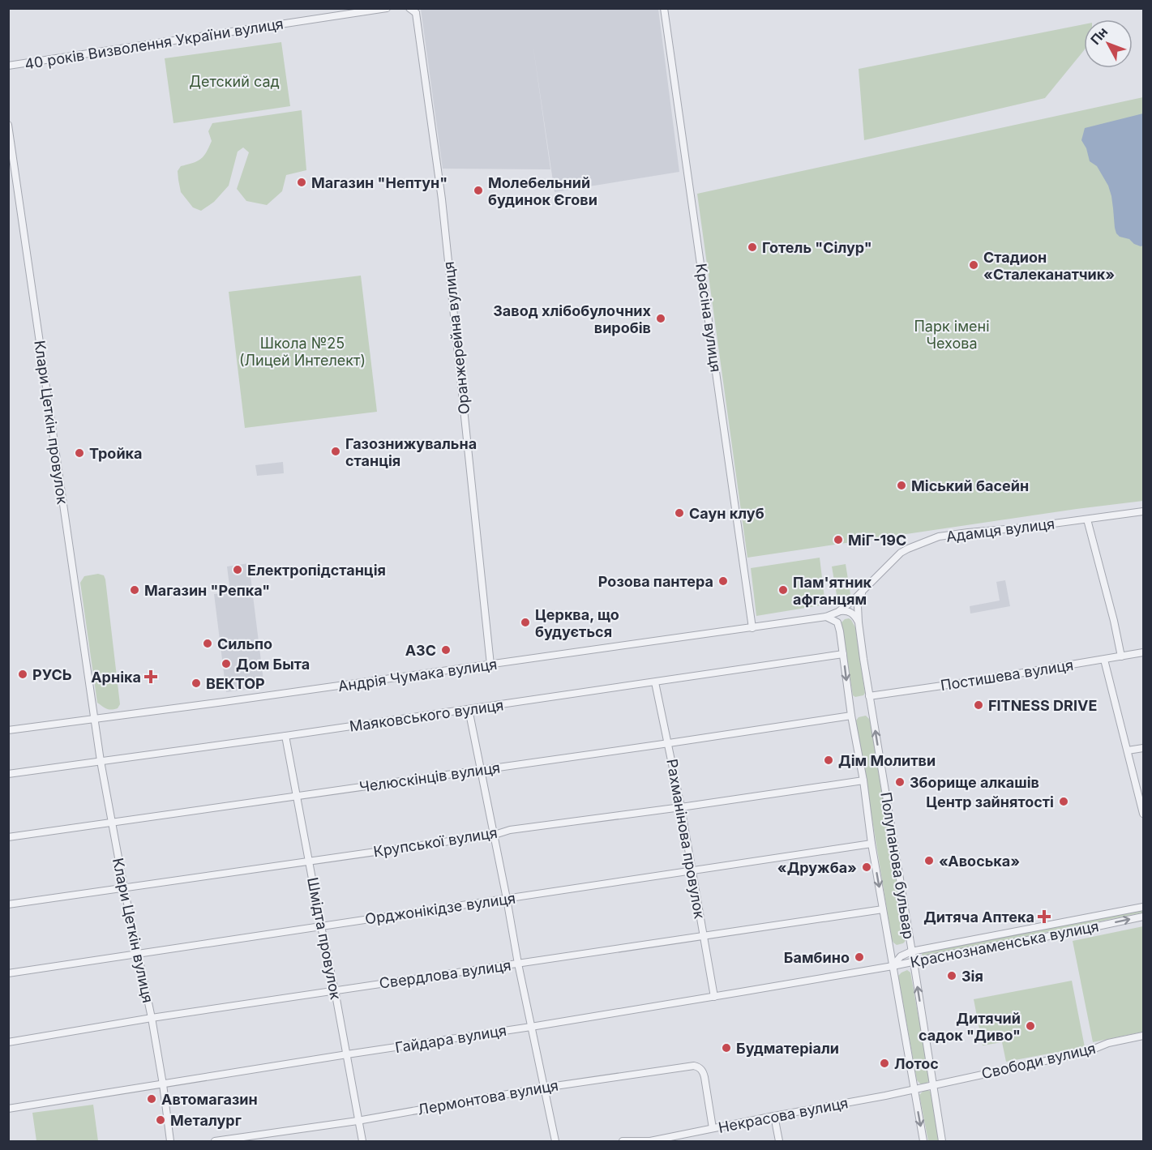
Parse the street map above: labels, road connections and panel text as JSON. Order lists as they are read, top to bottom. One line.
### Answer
{"streets":{"street":["40 років Визволення України вулиця","Красіна вулиця","Оранжерейна вулиця","Клари Цеткін провулок","Адамця вулиця","Андрія Чумака вулиця","Постишева вулиця","Маяковського вулиця","Челюскінців вулиця","Рахманінова провулок","Крупської вулиця","Полупанова бульвар","Орджонікідзе вулиця","Клари Цеткін вулиця","Шмідта провулок","Краснознаменська вулиця","Свердлова вулиця","Гайдара вулиця","Свободи вулиця","Лермонтова вулиця","Некрасова вулиця"]},"crossings":[["Красіна вулиця","Андрія Чумака вулиця"],["Оранжерейна вулиця","Андрія Чумака вулиця"],["Клари Цеткін провулок","Андрія Чумака вулиця"],["Клари Цеткін провулок","Клари Цеткін вулиця"],["Адамця вулиця","Андрія Чумака вулиця"],["Адамця вулиця","Полупанова бульвар"],["Андрія Чумака вулиця","Полупанова бульвар"],["Андрія Чумака вулиця","Клари Цеткін вулиця"],["Постишева вулиця","Полупанова бульвар"],["Маяковського вулиця","Рахманінова провулок"],["Маяковського вулиця","Полупанова бульвар"],["Маяковського вулиця","Клари Цеткін вулиця"],["Маяковського вулиця","Шмідта провулок"],["Челюскінців вулиця","Рахманінова провулок"],["Челюскінців вулиця","Полупанова бульвар"],["Челюскінців вулиця","Клари Цеткін вулиця"],["Челюскінців вулиця","Шмідта провулок"],["Рахманінова провулок","Крупської вулиця"],["Рахманінова провулок","Орджонікідзе вулиця"],["Рахманінова провулок","Свердлова вулиця"],["Рахманінова провулок","Гайдара вулиця"],["Крупської вулиця","Полупанова бульвар"],["Крупської вулиця","Клари Цеткін вулиця"],["Крупської вулиця","Шмідта провулок"],["Полупанова бульвар","Орджонікідзе вулиця"],["Полупанова бульвар","Краснознаменська вулиця"],["Полупанова бульвар","Свердлова вулиця"],["Полупанова бульвар","Гайдара вулиця"],["Полупанова бульвар","Свободи вулиця"],["Полупанова бульвар","Некрасова вулиця"],["Орджонікідзе вулиця","Клари Цеткін вулиця"],["Орджонікідзе вулиця","Шмідта провулок"],["Клари Цеткін вулиця","Свердлова вулиця"],["Клари Цеткін вулиця","Гайдара вулиця"],["Шмідта провулок","Свердлова вулиця"],["Шмідта провулок","Гайдара вулиця"],["Шмідта провулок","Лермонтова вулиця"],["Краснознаменська вулиця","Гайдара вулиця"],["Свободи вулиця","Некрасова вулиця"],["Лермонтова вулиця","Некрасова вулиця"]],"parks":["Детский сад","Парк імені Чехова","Школа №25 (Лицей Интелект)"],"places":{"other":["Магазин \"Нептун\"","Молебельний будинок Єгови","Готель \"Сілур\"","Стадион «Сталеканатчик»","Завод хлібобулочних виробів","Газознижувальна станція","Тройка","Міський басейн","Саун клуб","МіГ-19С","Електропідстанція","Розова пантера","Магазин \"Репка\"","Пам'ятник афганцям","Церква, що будується","Сильпо","АЗС","Дом Быта","РУСЬ","ВЕКТОР","FITNESS DRIVE","Дім Молитви","Зборище алкашів","Центр зайнятості","«Авоська»","«Дружба»","Бамбино","Зія","Дитячий садок \"Диво\"","Будматеріали","Лотос","Автомагазин","Металург"],"health":["Арніка","Дитяча Аптека"]},"north":"top left"}
